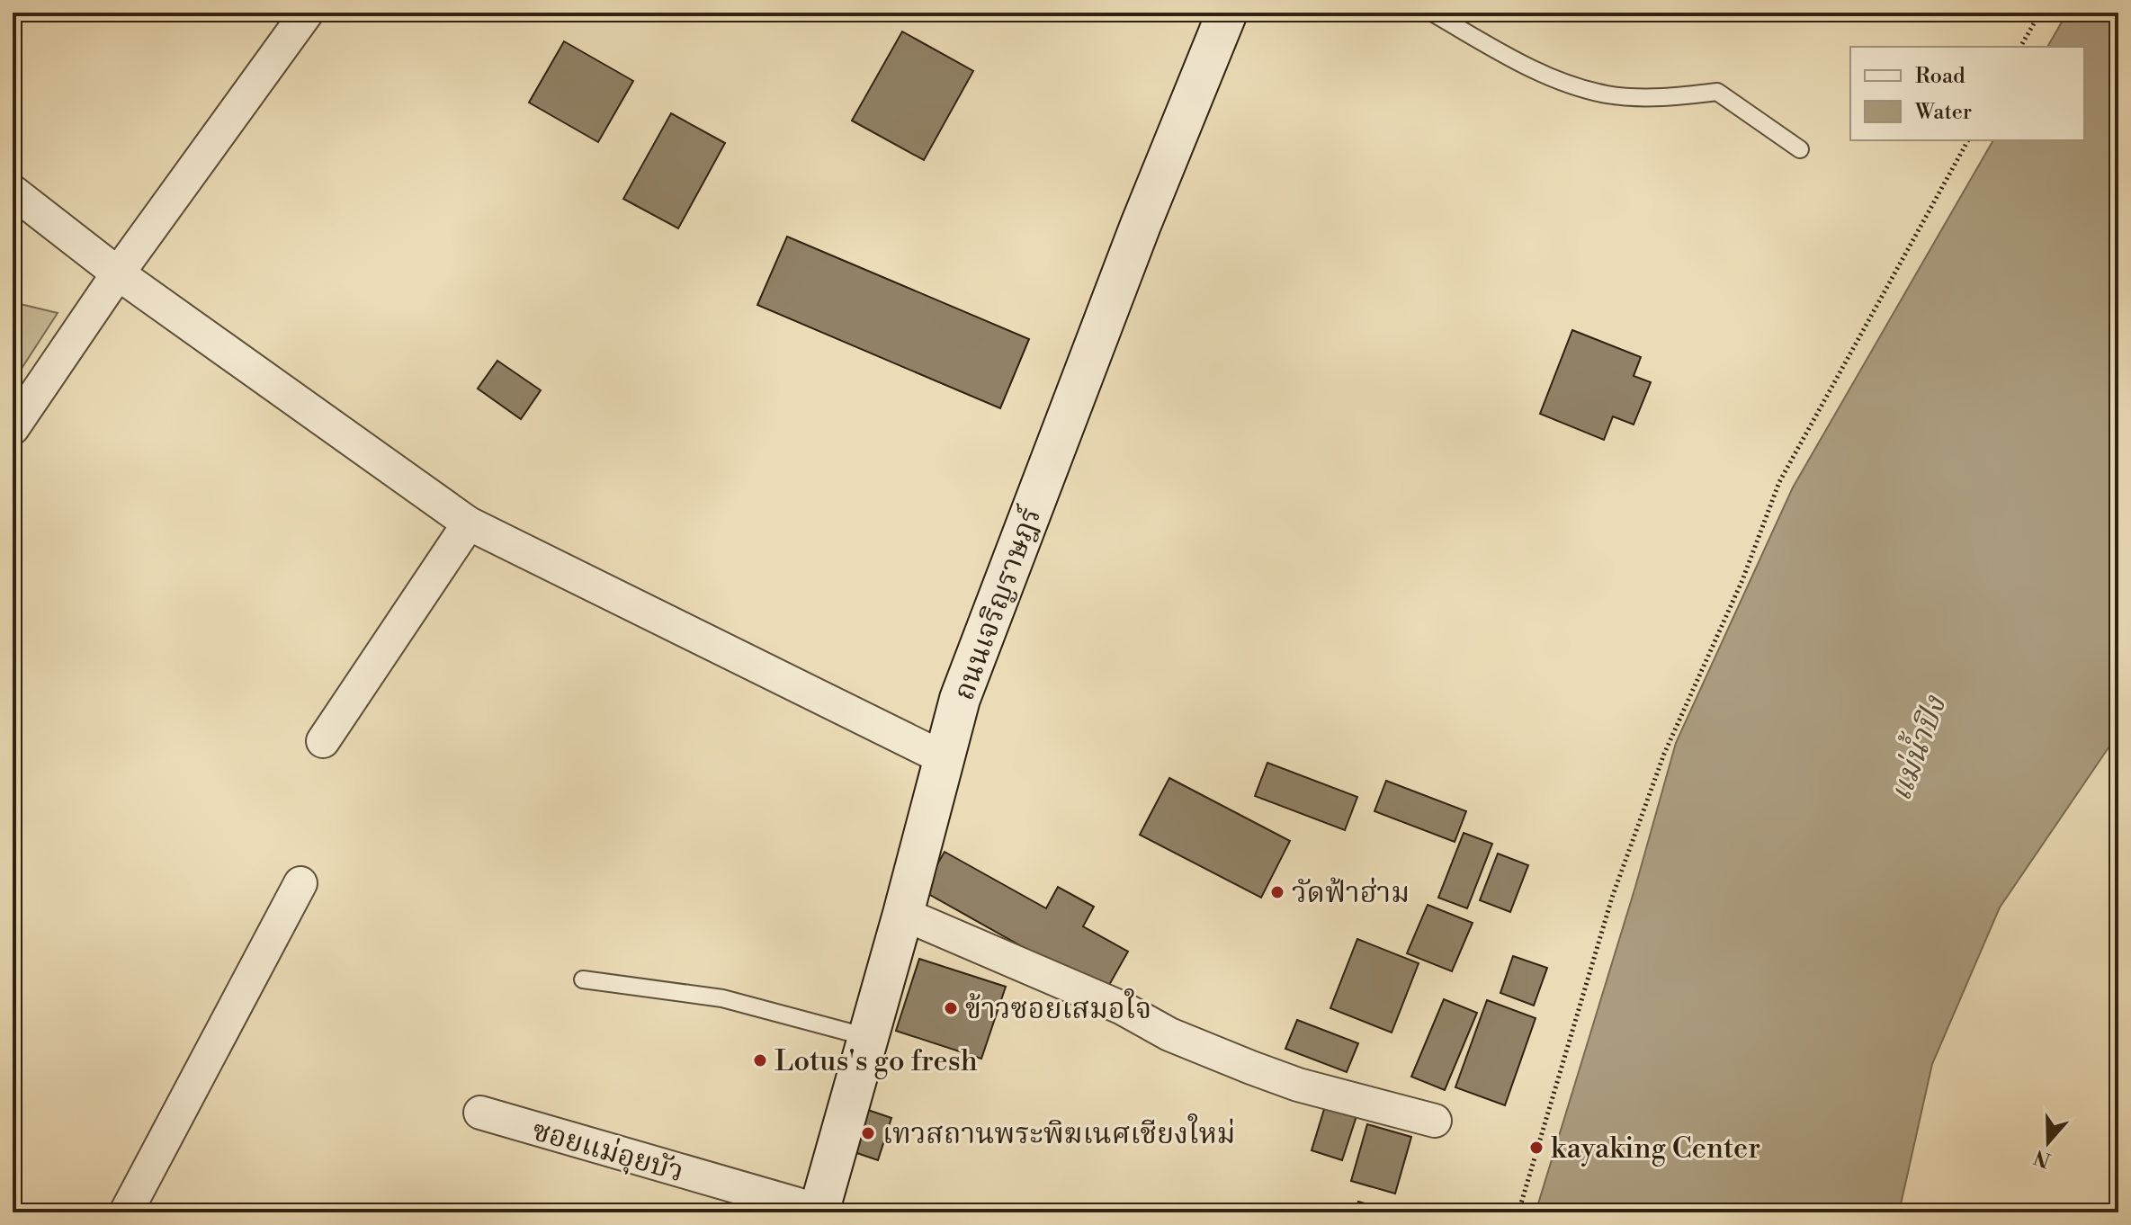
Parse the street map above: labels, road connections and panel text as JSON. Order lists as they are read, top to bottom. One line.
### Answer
{"streets":{"main road":["ถนนเจริญราษฎร์"],"street":["ซอยแม่อุยบัว"]},"crossings":[["ถนนเจริญราษฎร์","ซอยแม่อุยบัว"]],"water":["แม่น้ำปิง"],"places":["วัดฟ้าฮ่าม","ข้าวซอยเสมอใจ","Lotus's go fresh","เทวสถานพระพิฆเนศเชียงใหม่","kayaking Center"],"legend":["Road","Water"],"north":"bottom"}
